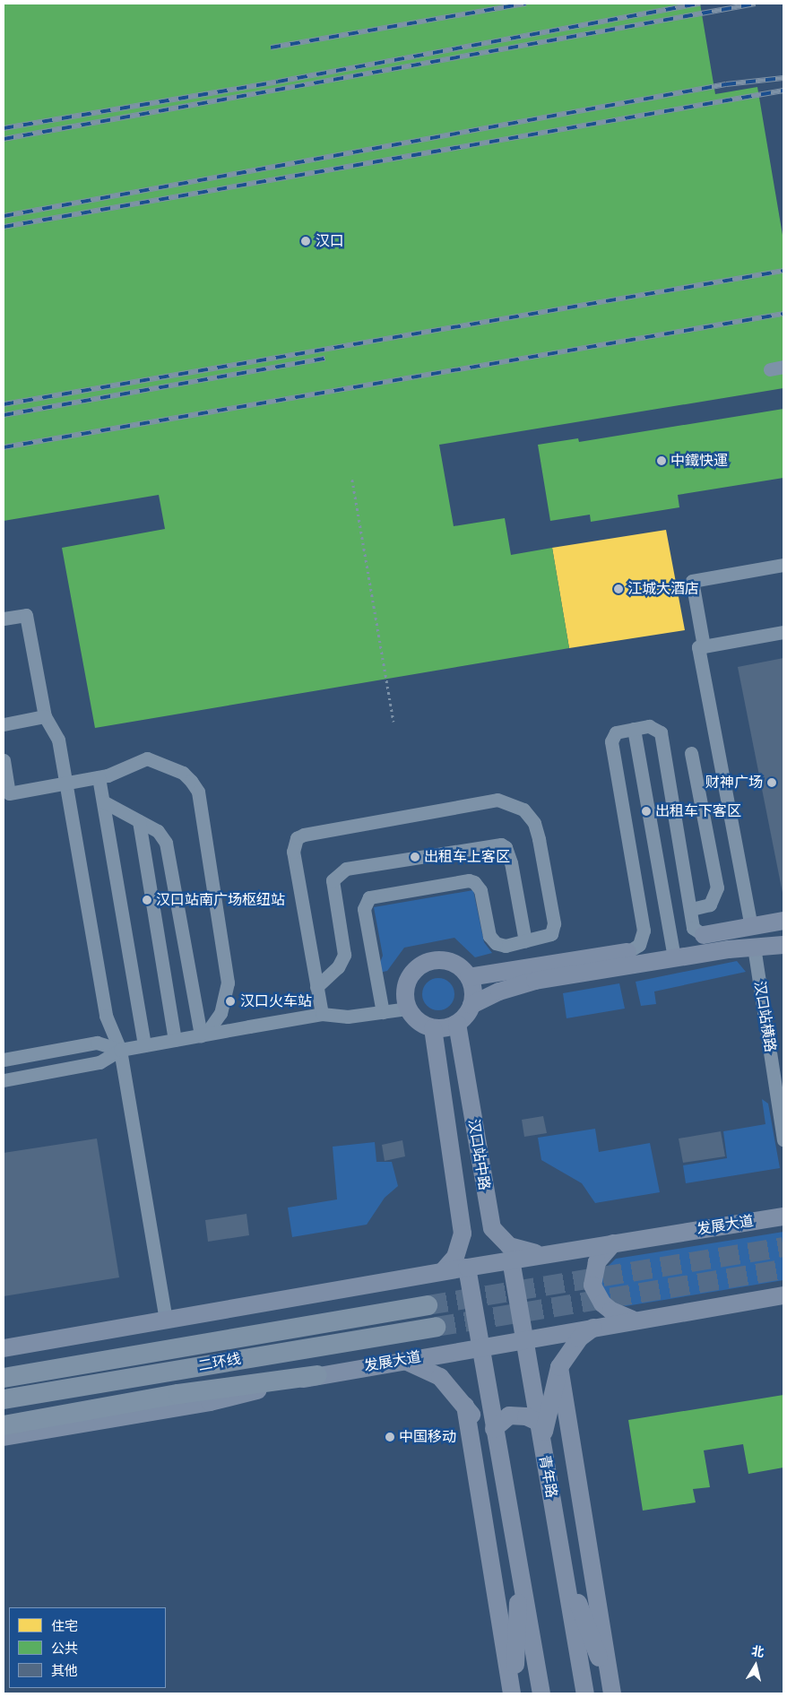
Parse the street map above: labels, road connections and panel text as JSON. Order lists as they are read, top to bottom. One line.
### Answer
{"streets":{"highway":["二环线"],"main road":["汉口站中路","发展大道","青年路"],"street":["汉口站横路"]},"crossings":[["汉口站中路","发展大道"],["发展大道","青年路"]],"places":["汉口","中鐵快運","江城大酒店","财神广场","出租车下客区","出租车上客区","汉口站南广场枢纽站","汉口火车站","中国移动"],"legend":["住宅","公共","其他"],"north":"top"}
